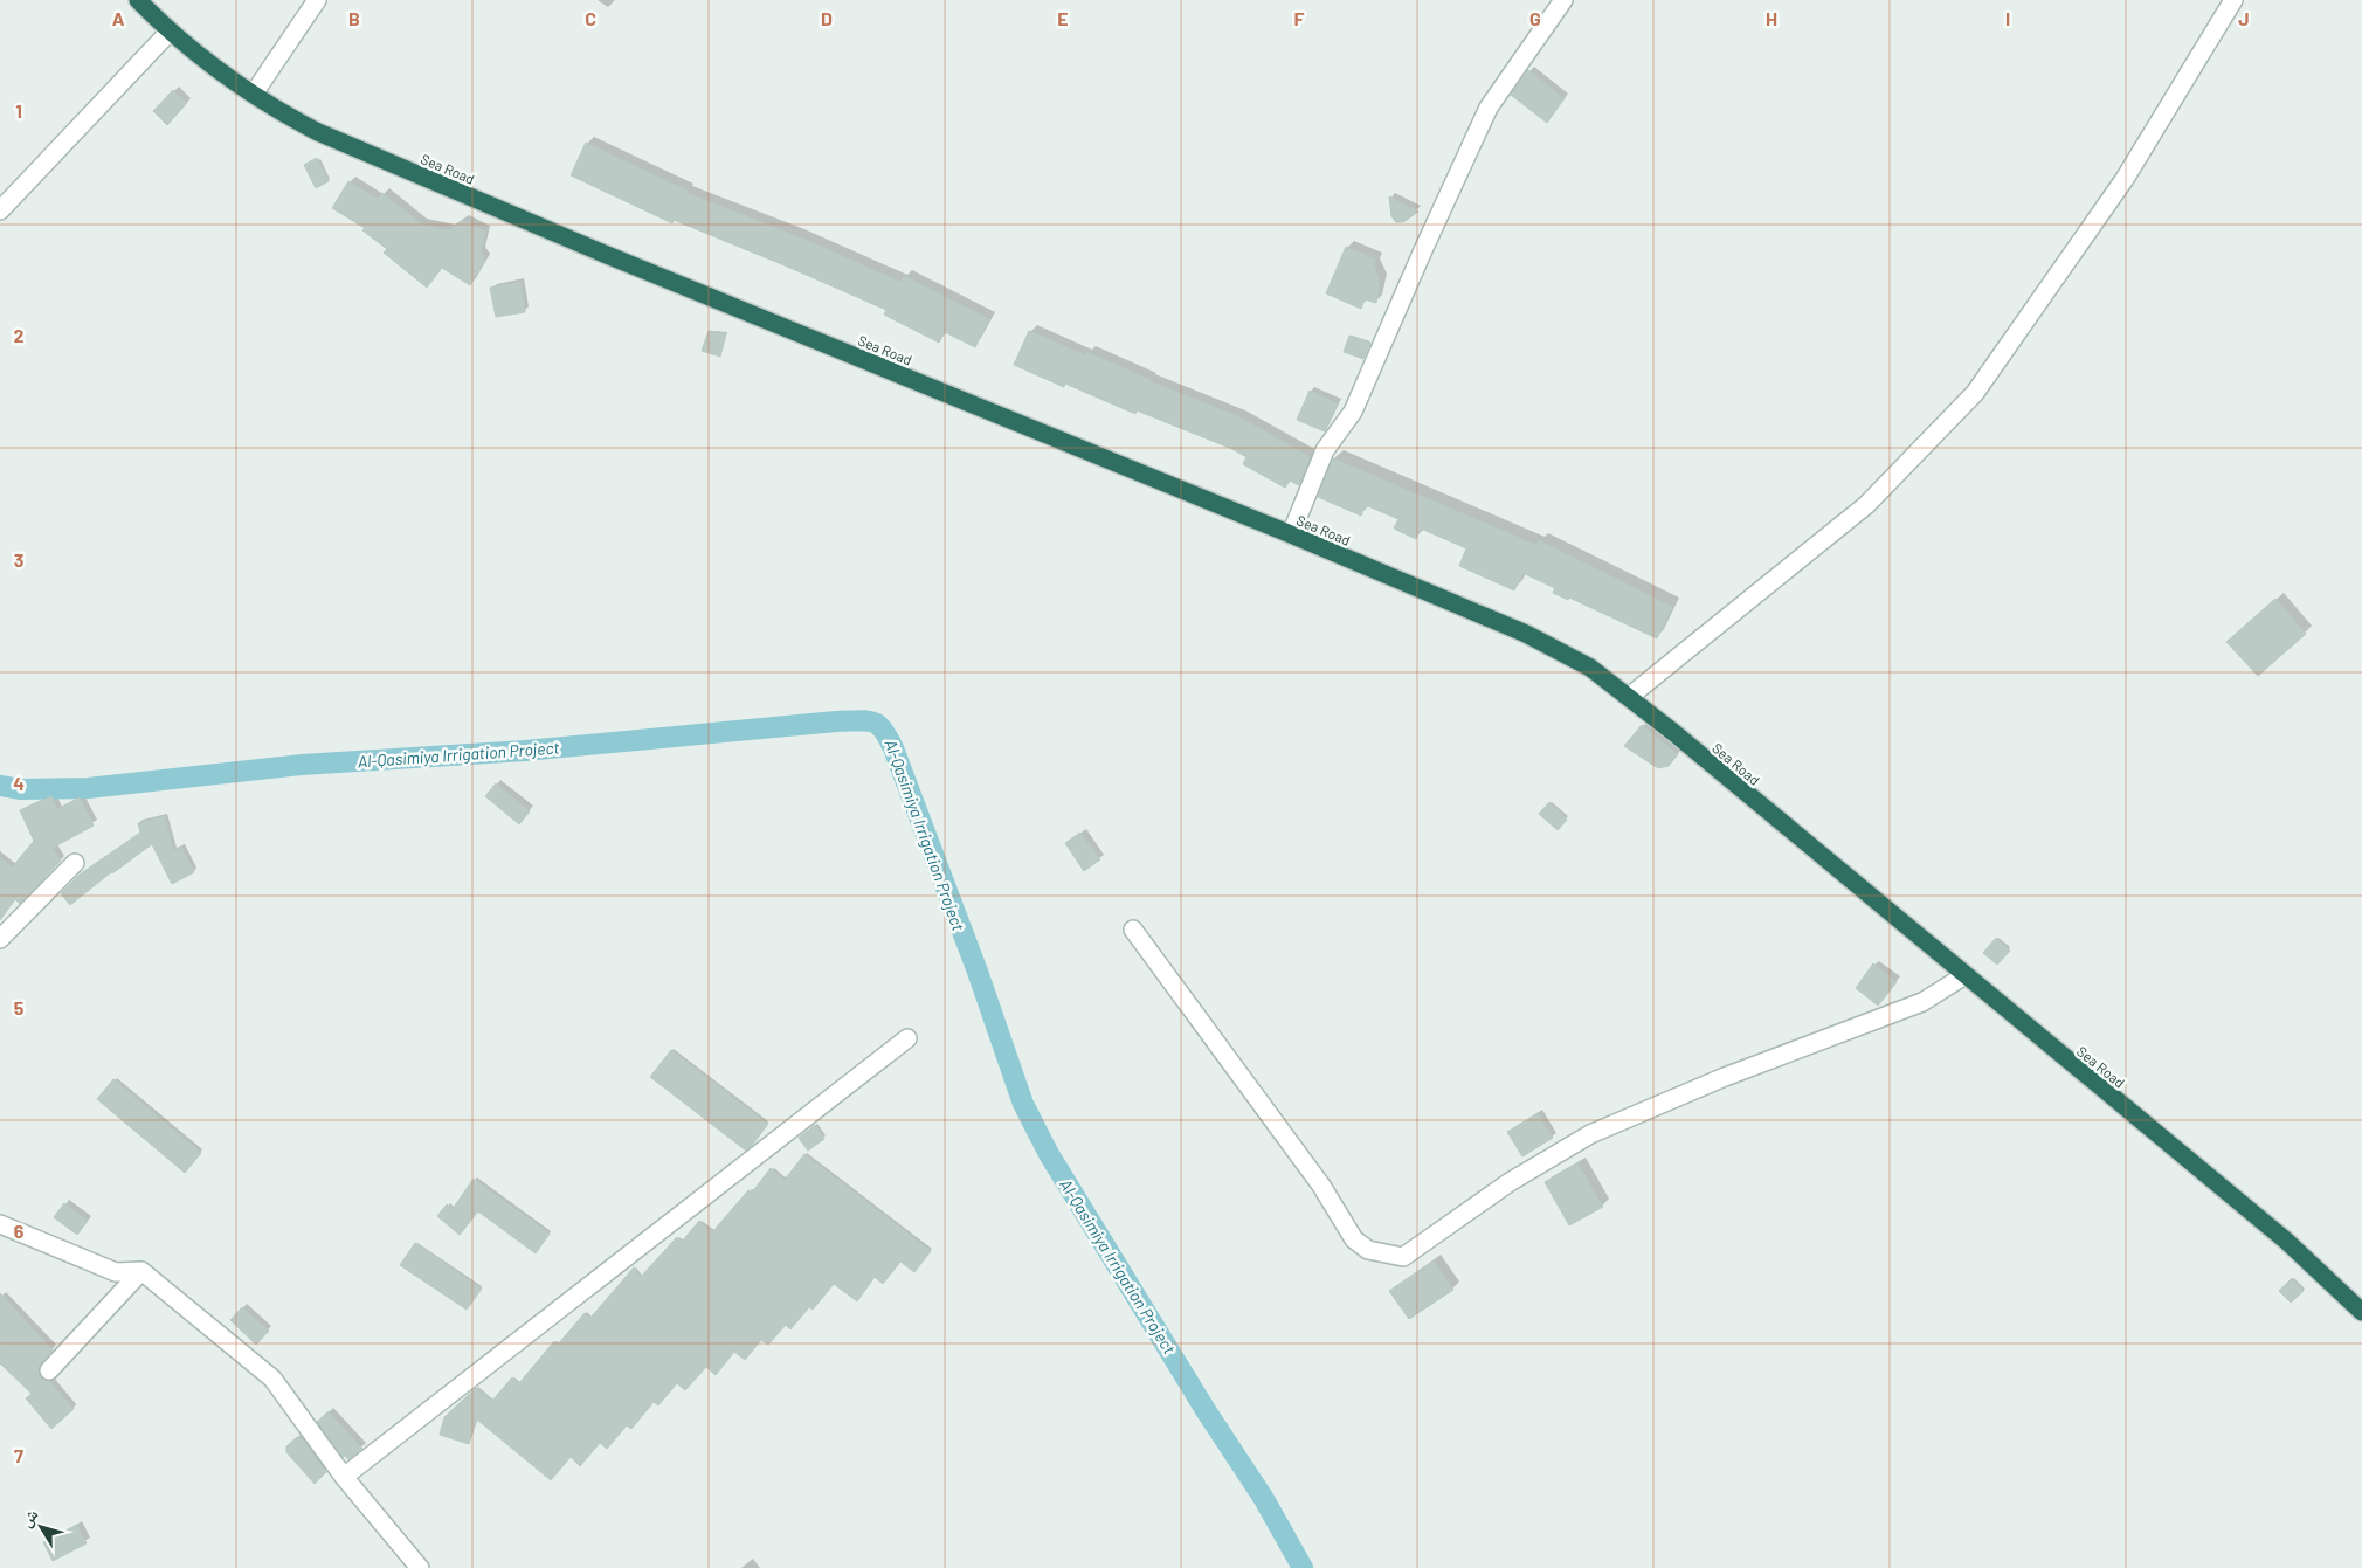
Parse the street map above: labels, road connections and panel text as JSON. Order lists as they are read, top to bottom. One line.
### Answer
{"streets":{"highway":["Sea Road"]},"water":["Al-Qasimiya Irrigation Project"],"north":"top left","grid":{"columns":["A","B","C","D","E","F","G","H","I","J"],"rows":["1","2","3","4","5","6","7"]}}
